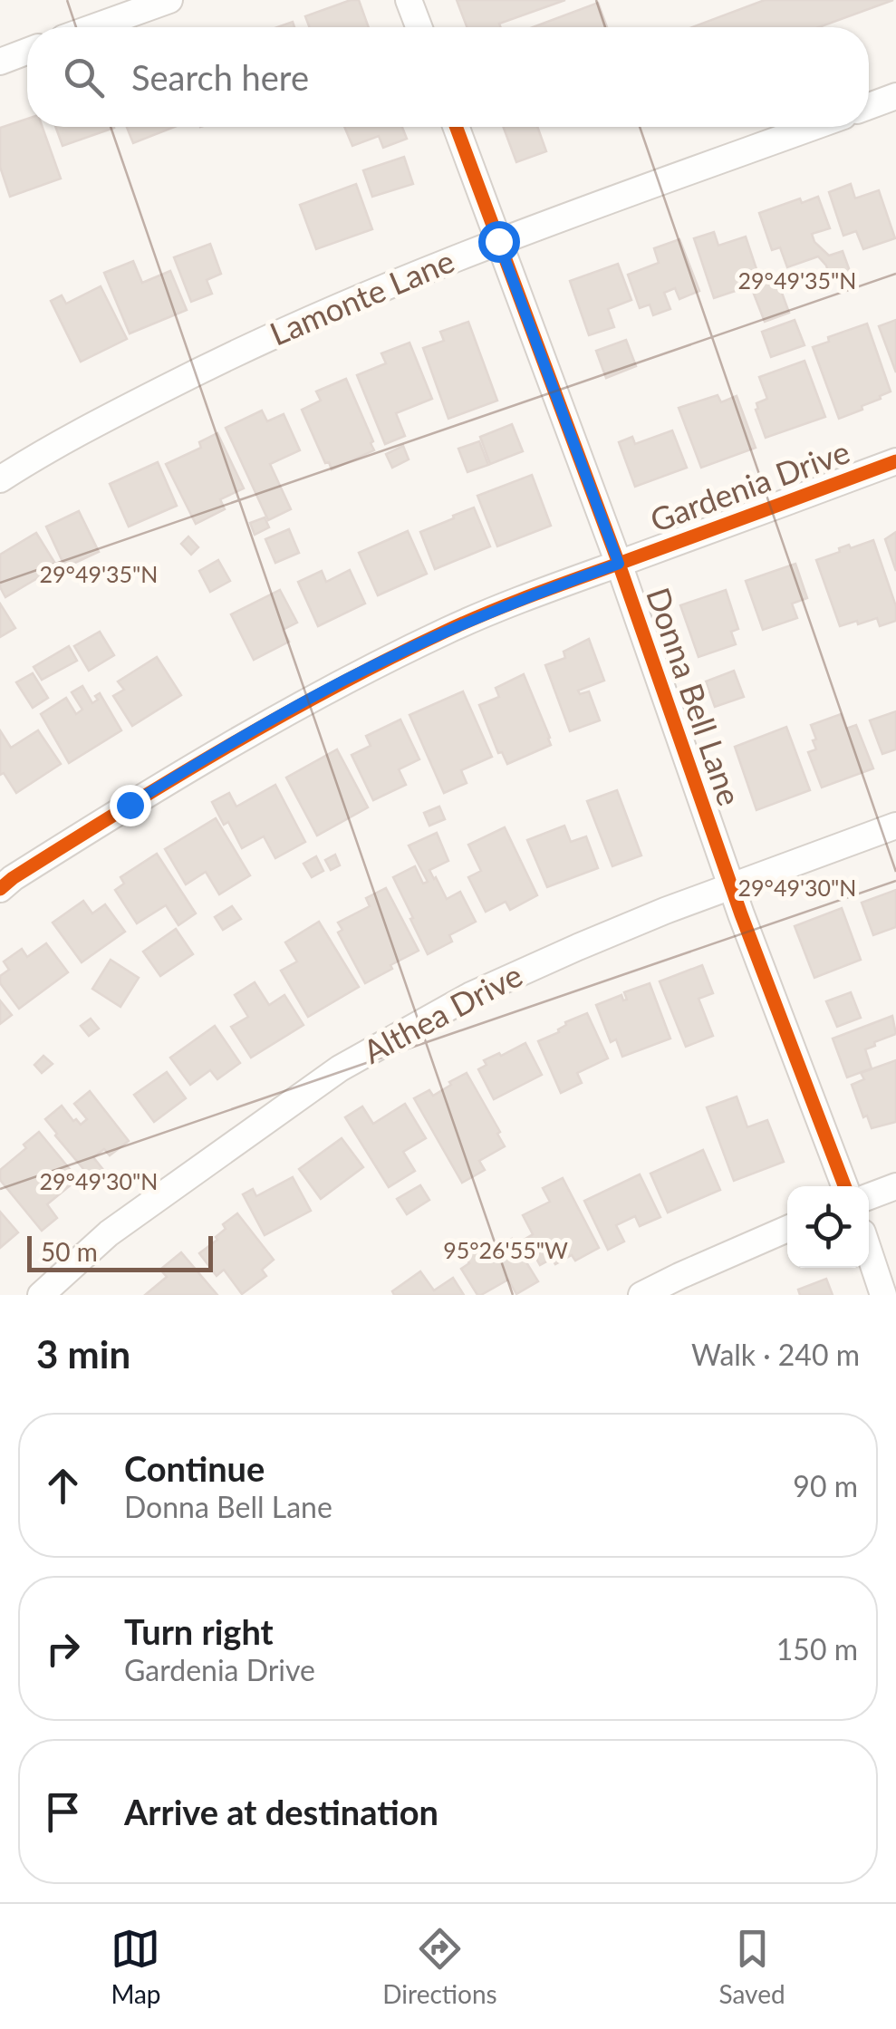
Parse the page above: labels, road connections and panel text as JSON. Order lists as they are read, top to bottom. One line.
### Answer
{"streets":{"street":["Lamonte Lane","Gardenia Drive","Donna Bell Lane","Althea Drive"]},"crossings":[["Lamonte Lane","Donna Bell Lane"],["Gardenia Drive","Donna Bell Lane"],["Donna Bell Lane","Althea Drive"]],"scale_bar":"50 m","page":{"search":"Search here","scale":"50 m","heading":["3 min","Walk · 240 m"],"list":[["Continue","Donna Bell Lane","90 m"],["Turn right","Gardenia Drive","150 m"],"Arrive at destination"],"nav":["Map","Directions","Saved"]},"coordinates":["29°49'35\"N","29°49'30\"N","95°26'55\"W"]}
